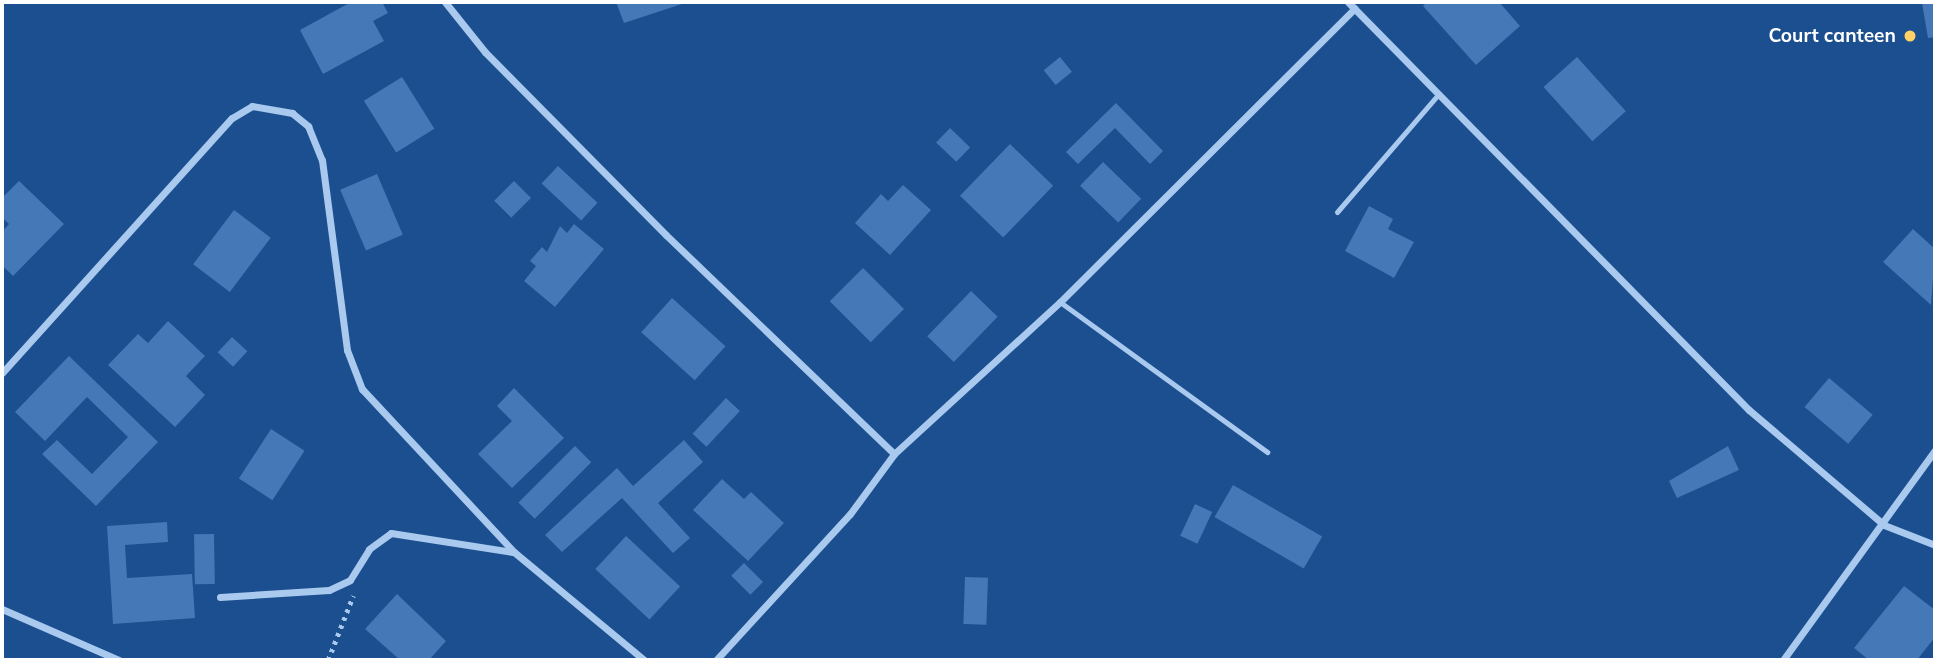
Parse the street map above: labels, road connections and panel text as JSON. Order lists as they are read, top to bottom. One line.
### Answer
{"places":["Court canteen"]}
